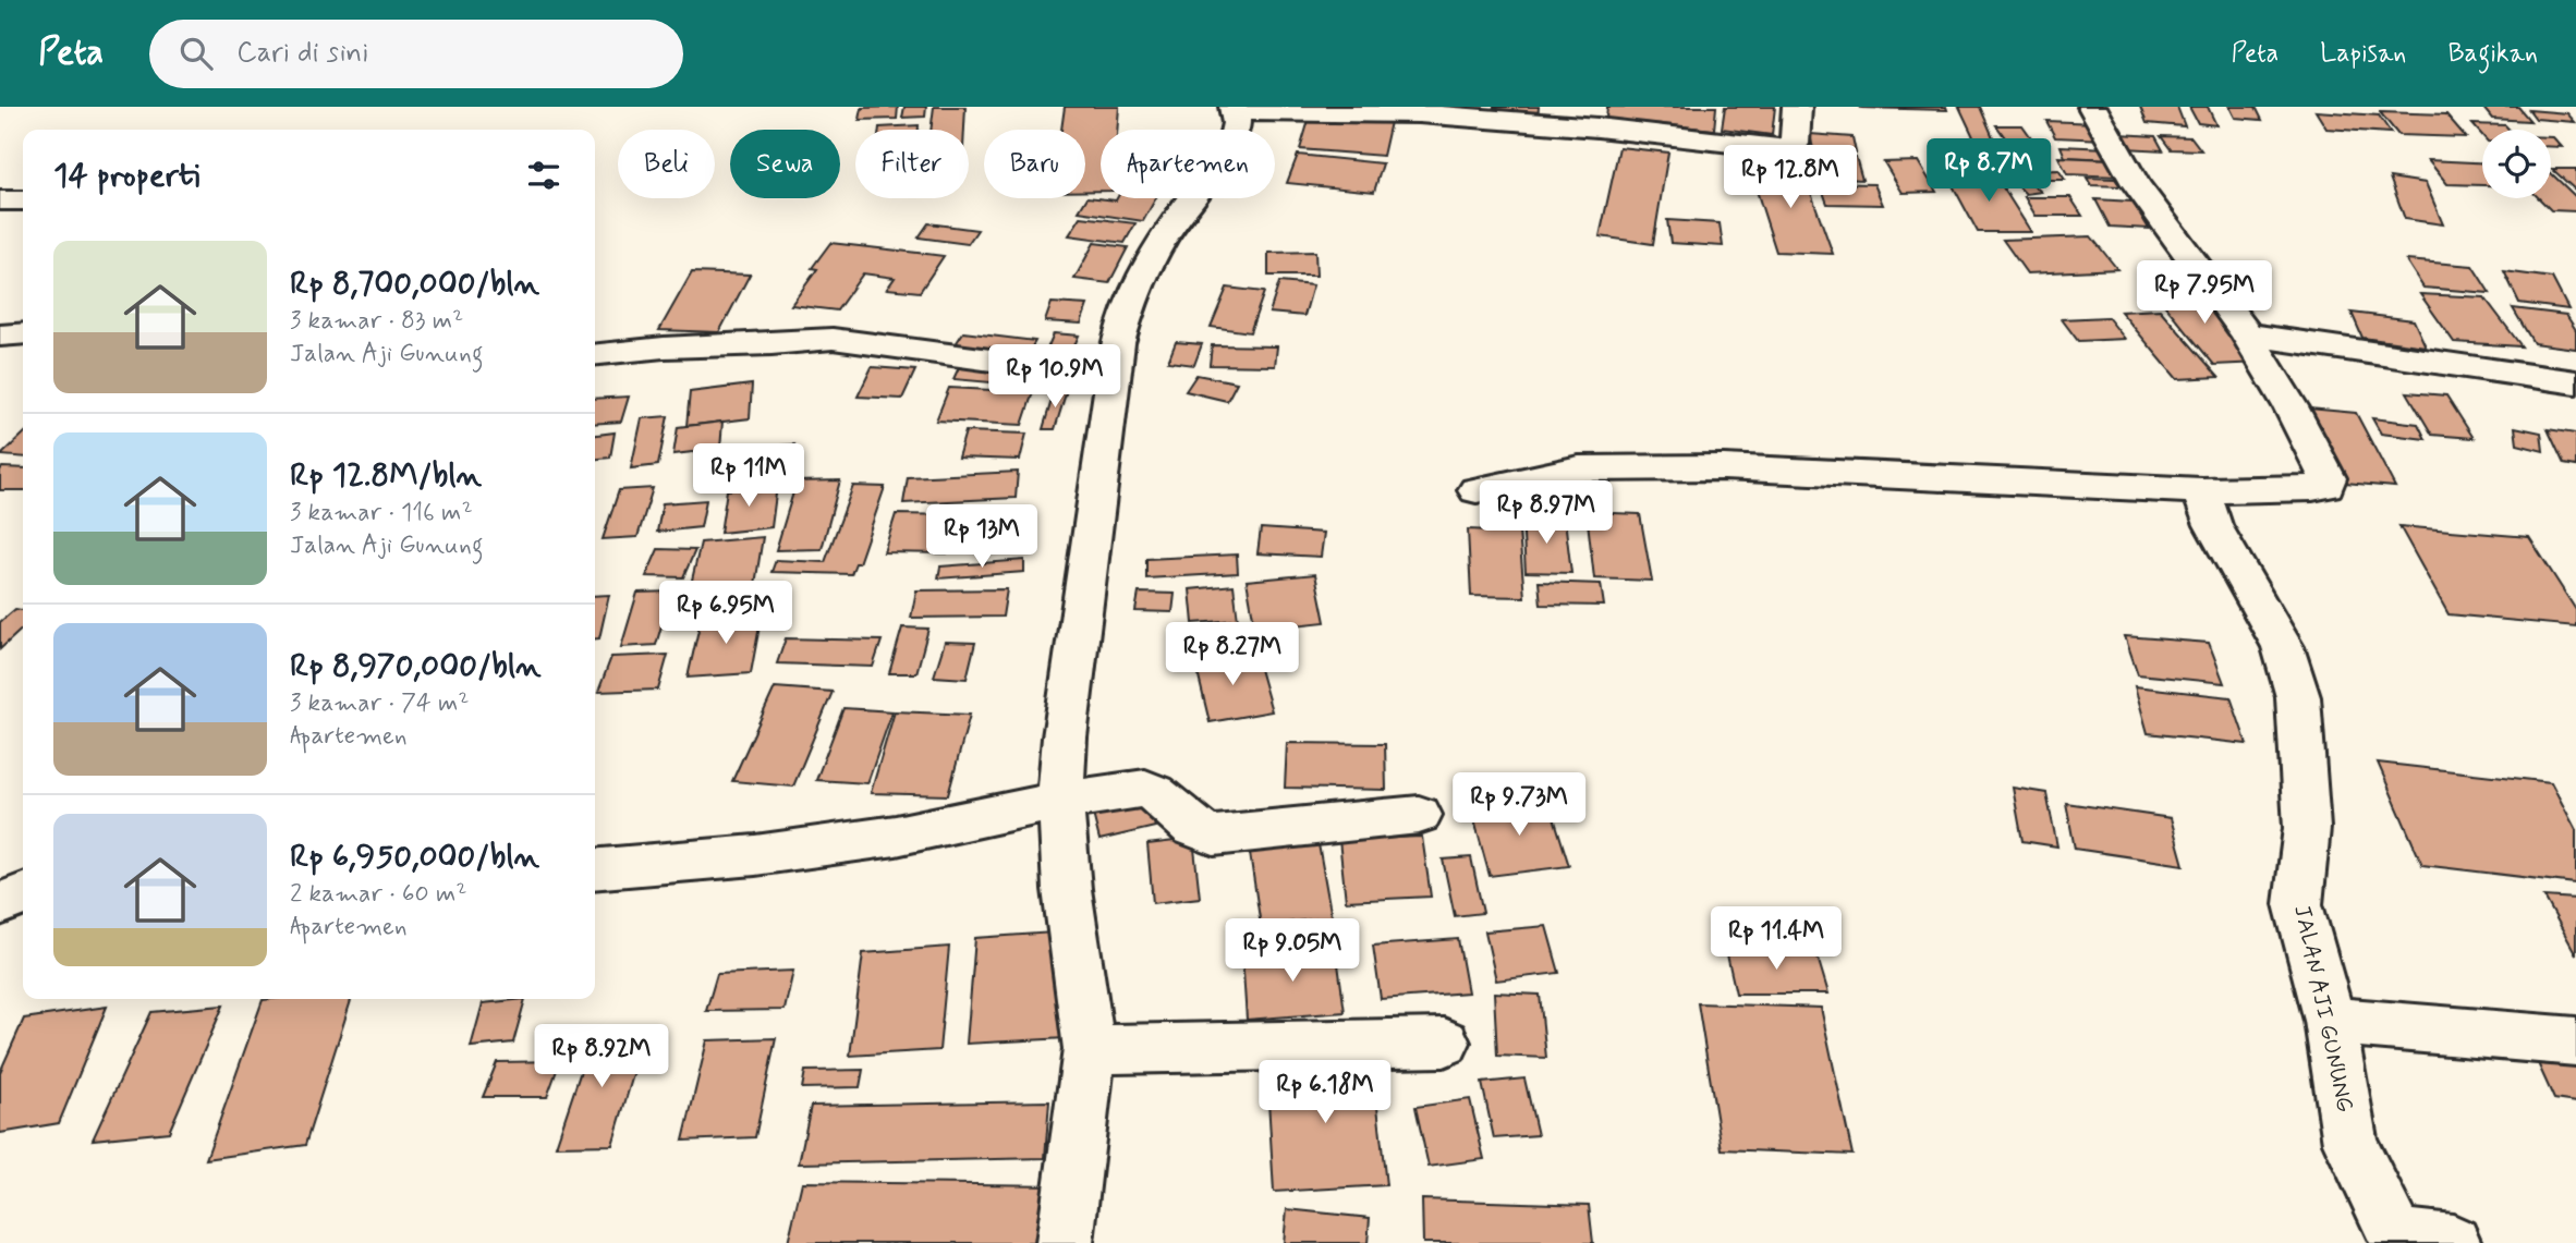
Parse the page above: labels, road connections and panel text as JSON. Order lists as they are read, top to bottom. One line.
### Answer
{"streets":{"street":["JALAN AJI GUNUNG"]},"page":{"header":"Peta","search":"Cari di sini","nav":["Peta","Lapisan","Bagikan"],"chip":["Beli","Sewa","Filter","Baru","Apartemen"],"heading":"14 properti","price":["Rp 8.7M","Rp 12.8M","Rp 7.95M","Rp 10.9M","Rp 11M","Rp 8.97M","Rp 13M","Rp 6.95M","Rp 8.27M","Rp 9.73M","Rp 11.4M","Rp 9.05M","Rp 8.92M","Rp 6.18M"],"list":[{"name":"Rp 8,700,000/bln","note":"3 kamar · 83 m² · Jalan Aji Gunung"},{"name":"Rp 12.8M/bln","note":"3 kamar · 116 m² · Jalan Aji Gunung"},{"name":"Rp 8,970,000/bln","note":"3 kamar · 74 m² · Apartemen"},{"name":"Rp 6,950,000/bln","note":"2 kamar · 60 m² · Apartemen"}]}}
